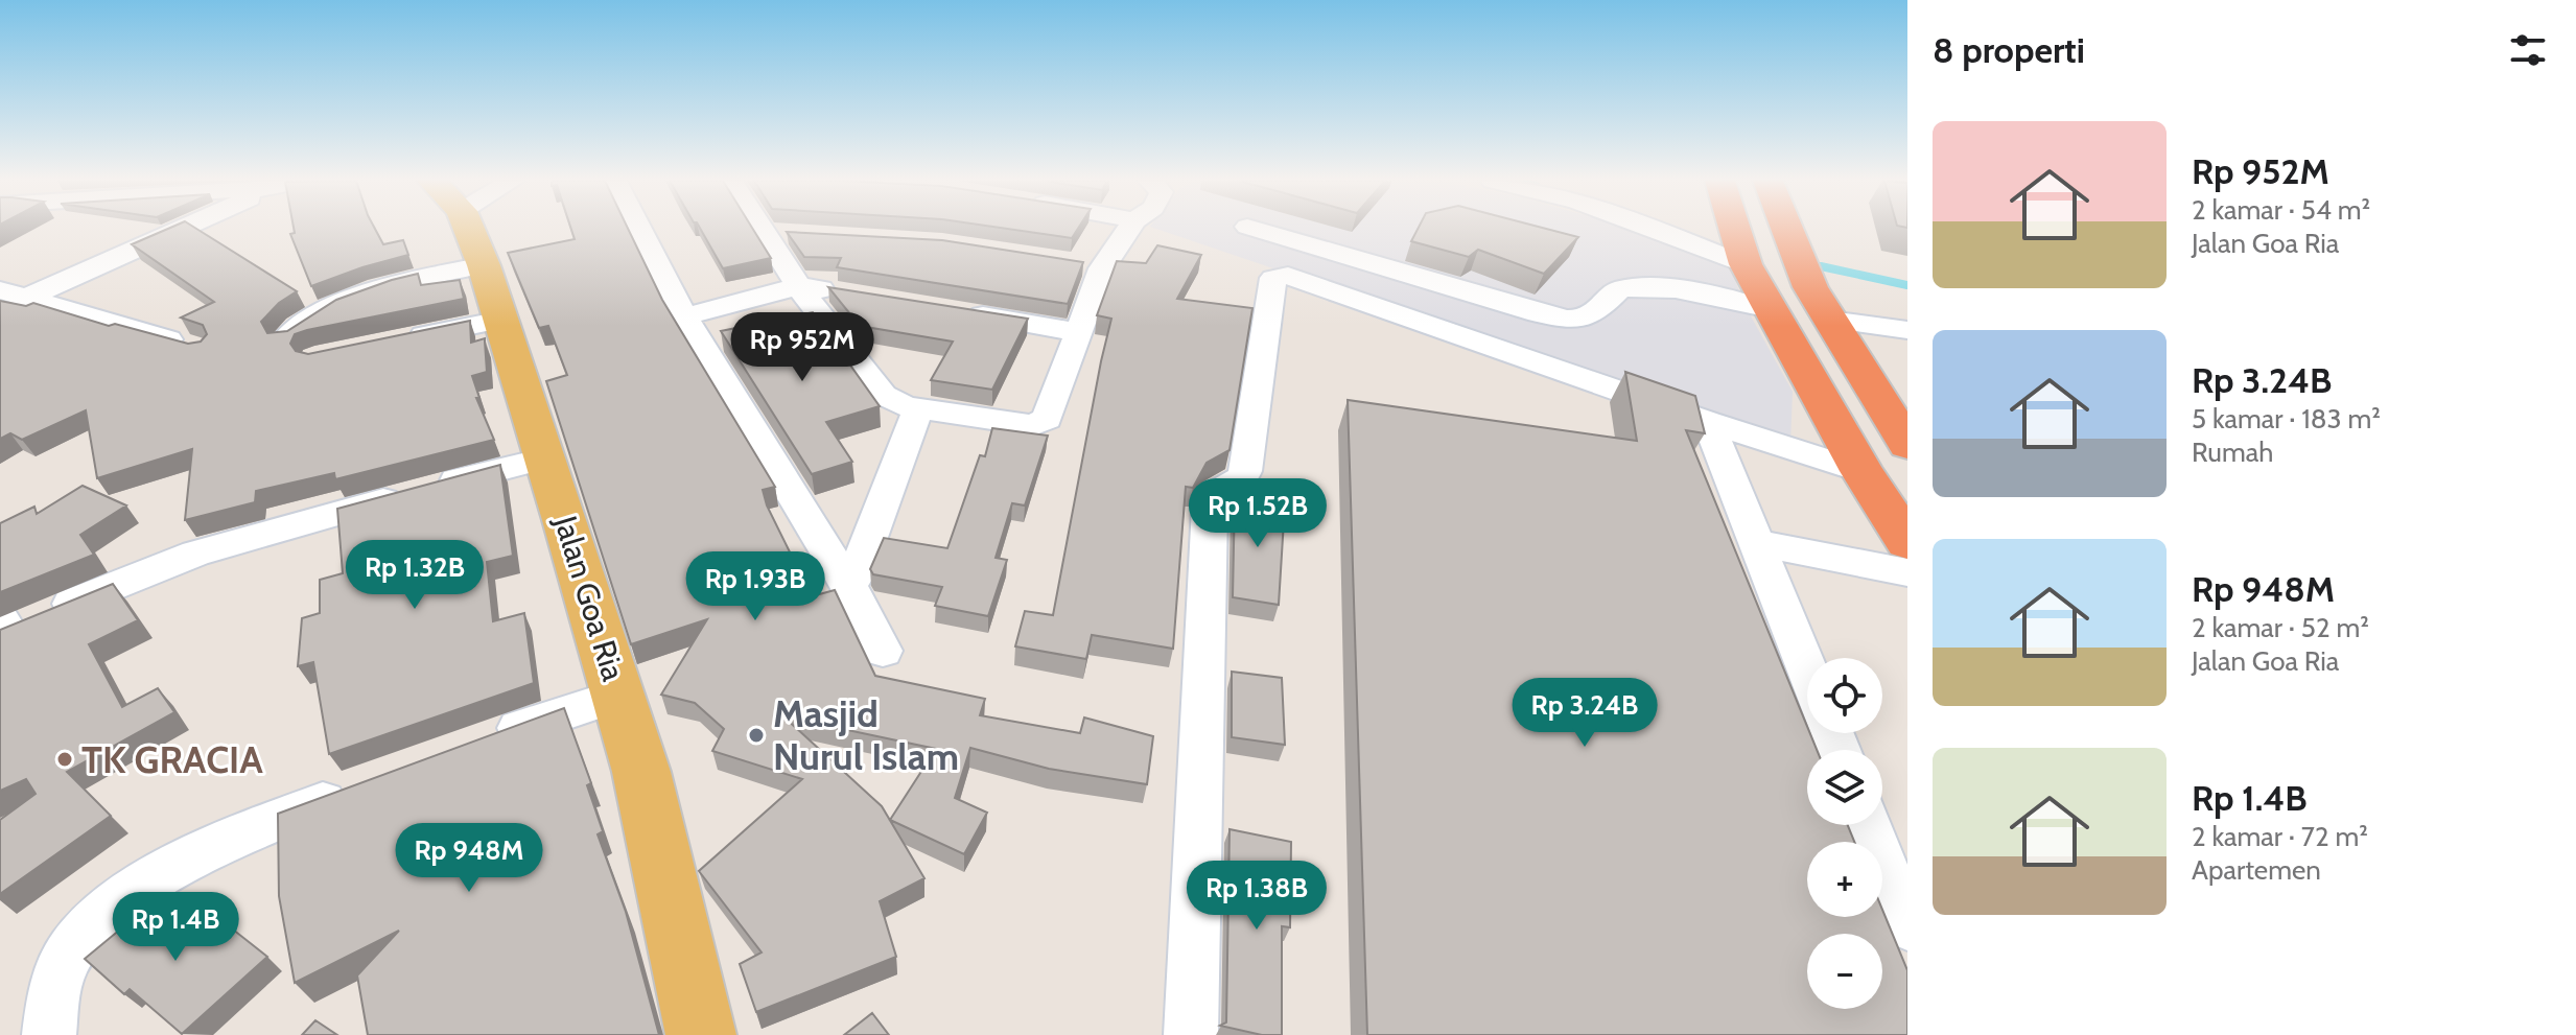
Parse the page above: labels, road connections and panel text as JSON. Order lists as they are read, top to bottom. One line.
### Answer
{"streets":{"main road":["Jalan Goa Ria"]},"places":["Masjid Nurul Islam","TK GRACIA"],"page":{"heading":"8 properti","list":[{"name":"Rp 952M","note":"2 kamar · 54 m² · Jalan Goa Ria"},{"name":"Rp 3.24B","note":"5 kamar · 183 m² · Rumah"},{"name":"Rp 948M","note":"2 kamar · 52 m² · Jalan Goa Ria"},{"name":"Rp 1.4B","note":"2 kamar · 72 m² · Apartemen"}],"price":["Rp 952M","Rp 1.52B","Rp 1.32B","Rp 1.93B","Rp 3.24B","Rp 948M","Rp 1.38B","Rp 1.4B"],"map_buttons":["+","−"]}}
